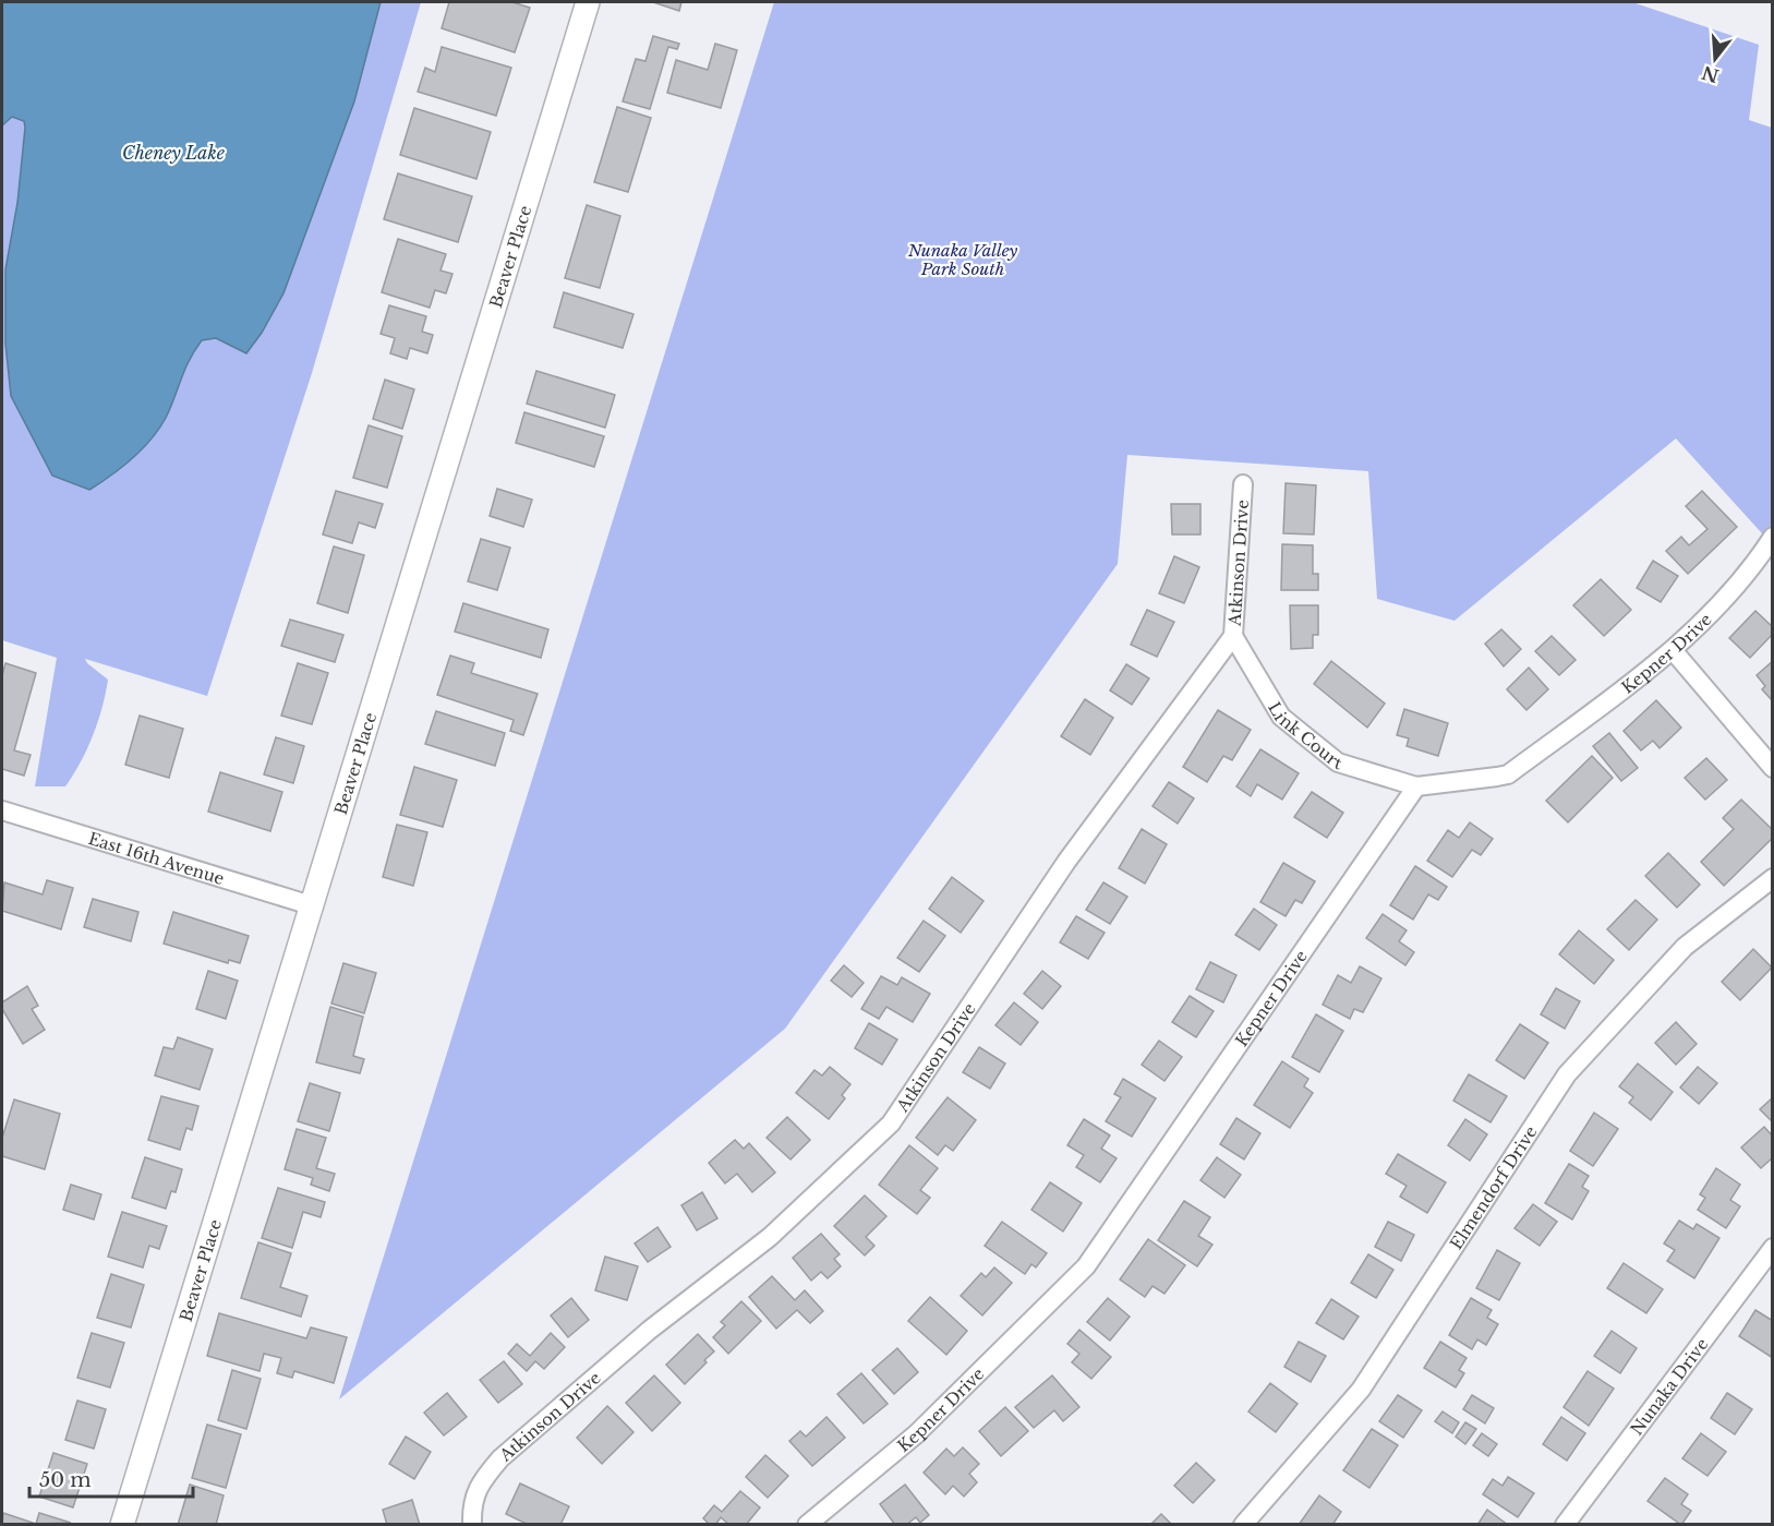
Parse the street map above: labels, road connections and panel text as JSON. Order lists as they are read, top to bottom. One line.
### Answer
{"streets":{"street":["Beaver Place","Atkinson Drive","Kepner Drive","Link Court","East 16th Avenue","Elmendorf Drive","Nunaka Drive"]},"crossings":[["Beaver Place","East 16th Avenue"],["Atkinson Drive","Link Court"],["Kepner Drive","Link Court"]],"water":["Cheney Lake"],"parks":["Nunaka Valley Park South"],"scale_bar":"50 m","north":"bottom"}
